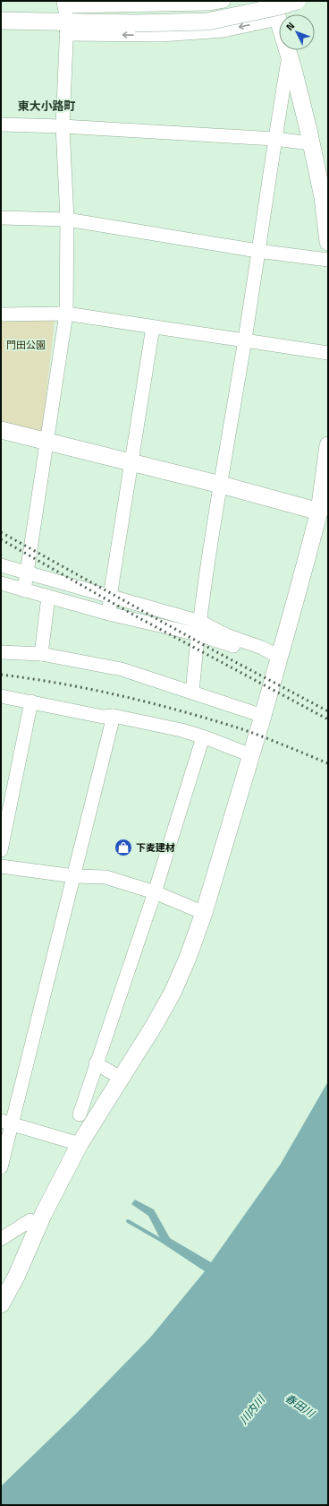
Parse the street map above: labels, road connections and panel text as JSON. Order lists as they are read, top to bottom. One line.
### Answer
{"districts":["東大小路町"],"water":["春田川","川内川"],"parks":["門田公園"],"places":{"shop":["下麦建材"]},"north":"top left"}
